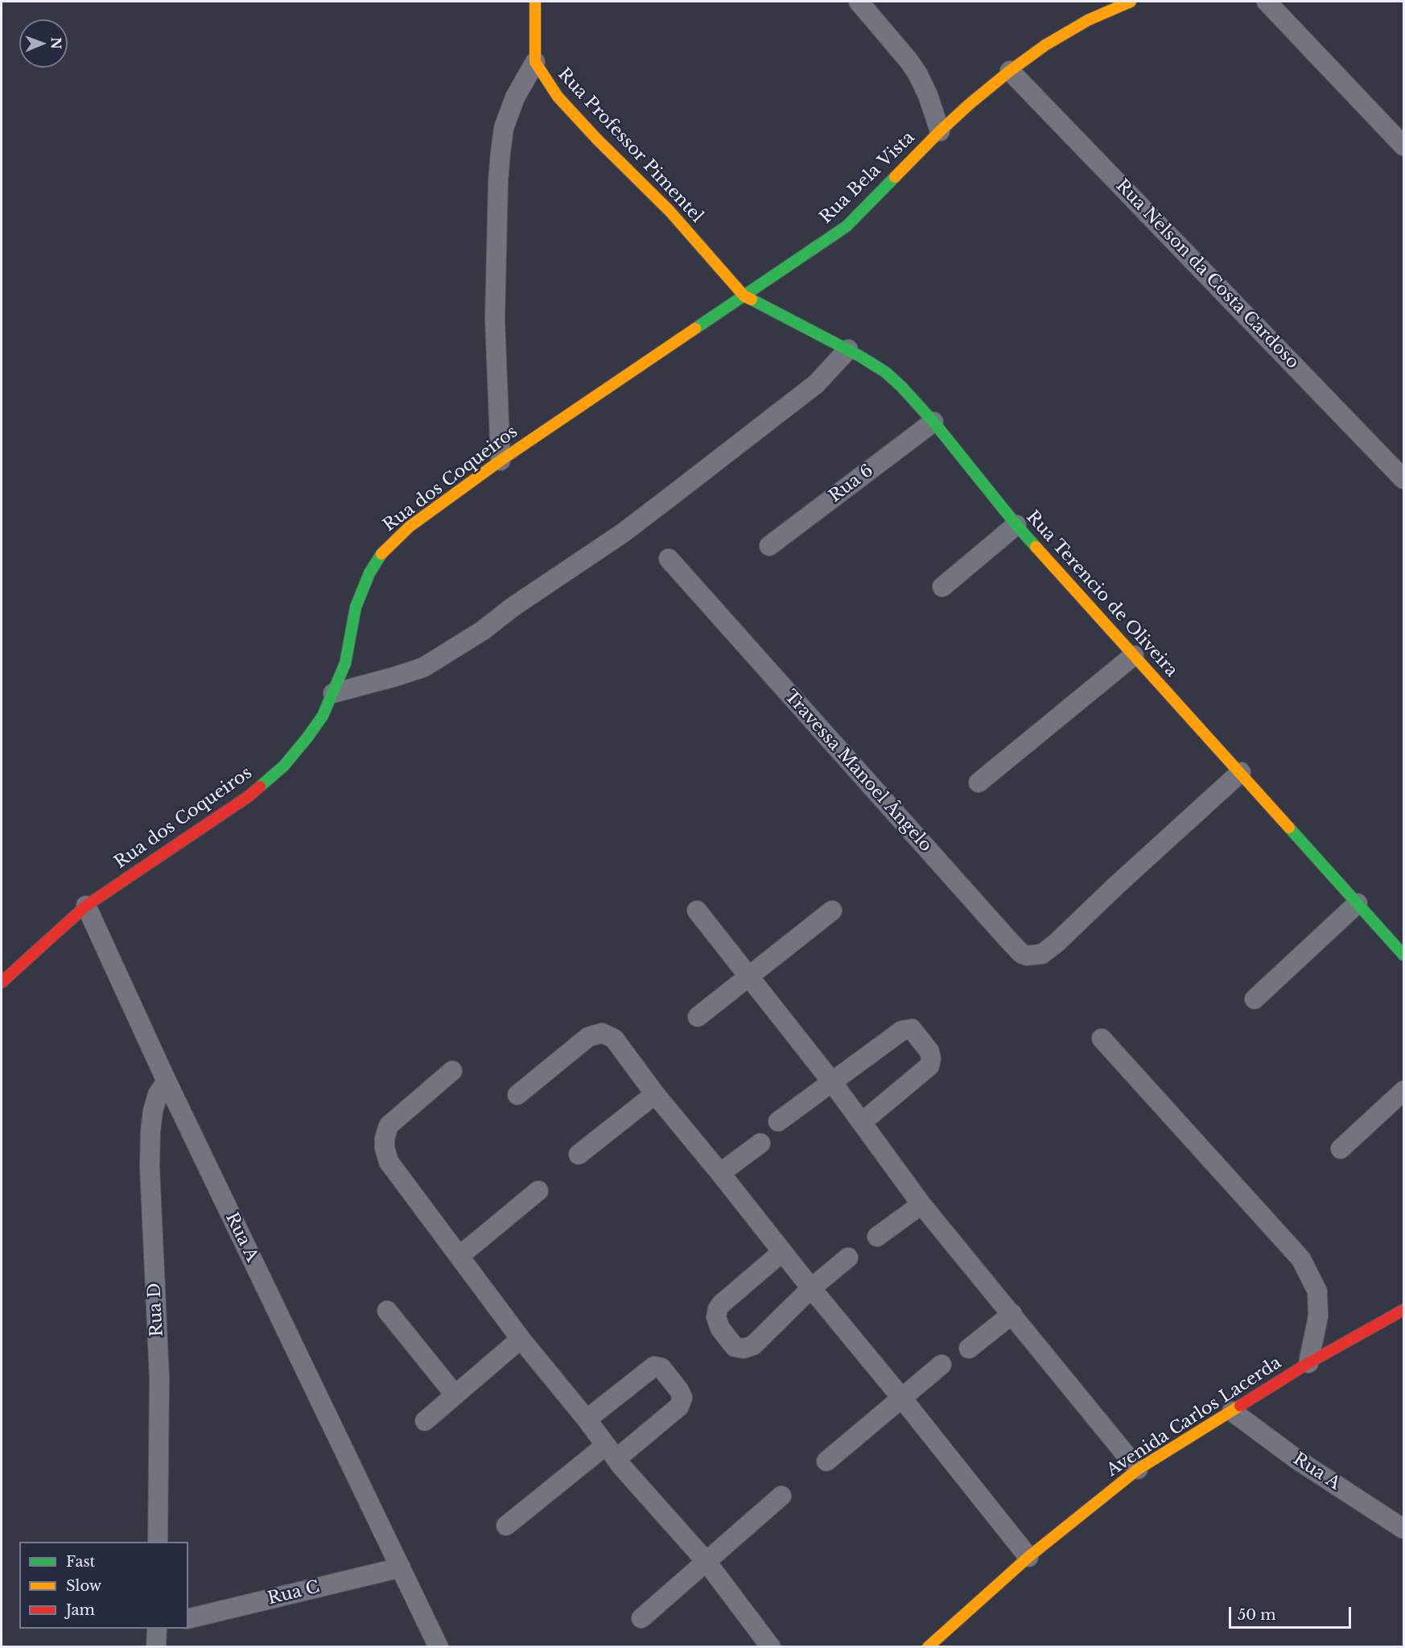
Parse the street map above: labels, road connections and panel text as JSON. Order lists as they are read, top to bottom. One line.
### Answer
{"streets":{"street":["Rua Professor Pimentel","Rua Bela Vista","Rua Nelson da Costa Cardoso","Rua dos Coqueiros","Rua 6","Rua Terencio de Oliveira","Travessa Manoel Ângelo","Rua A","Rua D","Avenida Carlos Lacerda","Rua C"]},"crossings":[["Rua Professor Pimentel","Rua Bela Vista"],["Rua Professor Pimentel","Rua dos Coqueiros"],["Rua Professor Pimentel","Rua Terencio de Oliveira"],["Rua Bela Vista","Rua Nelson da Costa Cardoso"],["Rua Bela Vista","Rua dos Coqueiros"],["Rua Bela Vista","Rua Terencio de Oliveira"],["Rua dos Coqueiros","Rua Terencio de Oliveira"],["Rua dos Coqueiros","Rua A"],["Rua 6","Rua Terencio de Oliveira"],["Rua Terencio de Oliveira","Travessa Manoel Ângelo"],["Rua A","Rua D"],["Rua A","Avenida Carlos Lacerda"],["Rua A","Rua C"]],"legend":["Fast","Slow","Jam"],"scale_bar":"50 m","north":"right"}
